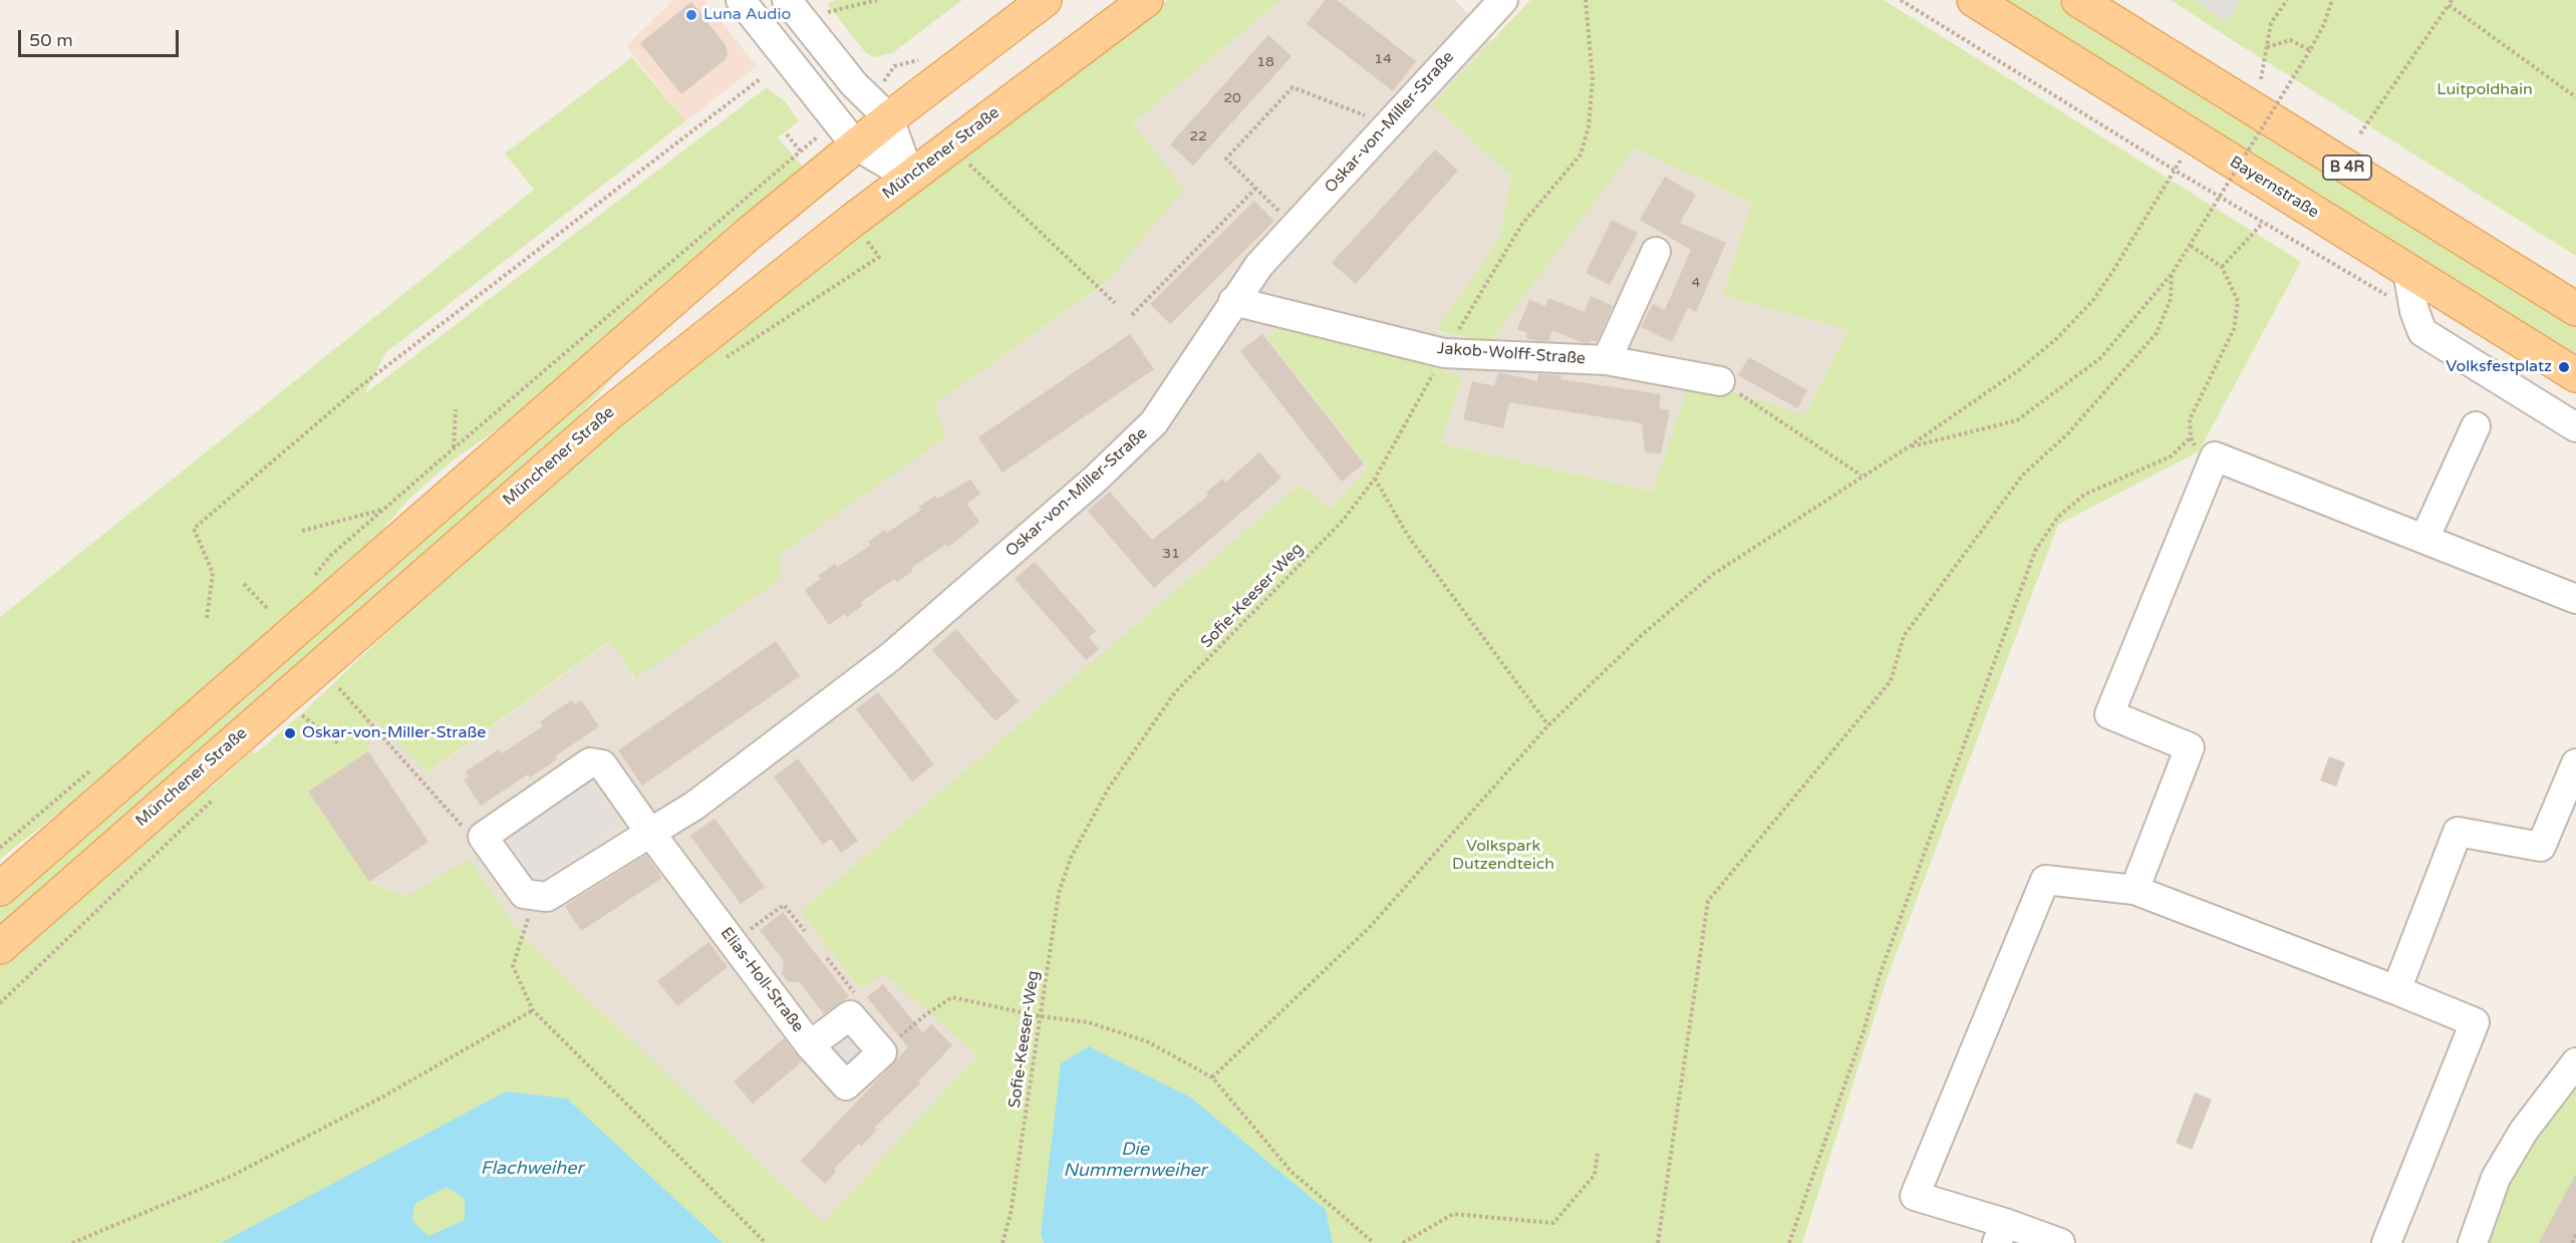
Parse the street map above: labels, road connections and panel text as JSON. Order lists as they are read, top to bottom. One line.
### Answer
{"streets":{"main road":["Münchener Straße","B 4R","Bayernstraße"],"street":["Oskar-von-Miller-Straße","Jakob-Wolff-Straße","Elias-Holl-Straße"],"path":["Sofie-Keeser-Weg"]},"crossings":[["Oskar-von-Miller-Straße","Jakob-Wolff-Straße"],["Oskar-von-Miller-Straße","Elias-Holl-Straße"],["Jakob-Wolff-Straße","Sofie-Keeser-Weg"]],"water":["Die Nummernweiher","Flachweiher"],"parks":["Luitpoldhain","Volkspark Dutzendteich"],"places":["Luna Audio","Volksfestplatz","Oskar-von-Miller-Straße"],"house_numbers":["14","18","20","22","4","31"],"scale_bar":"50 m"}
